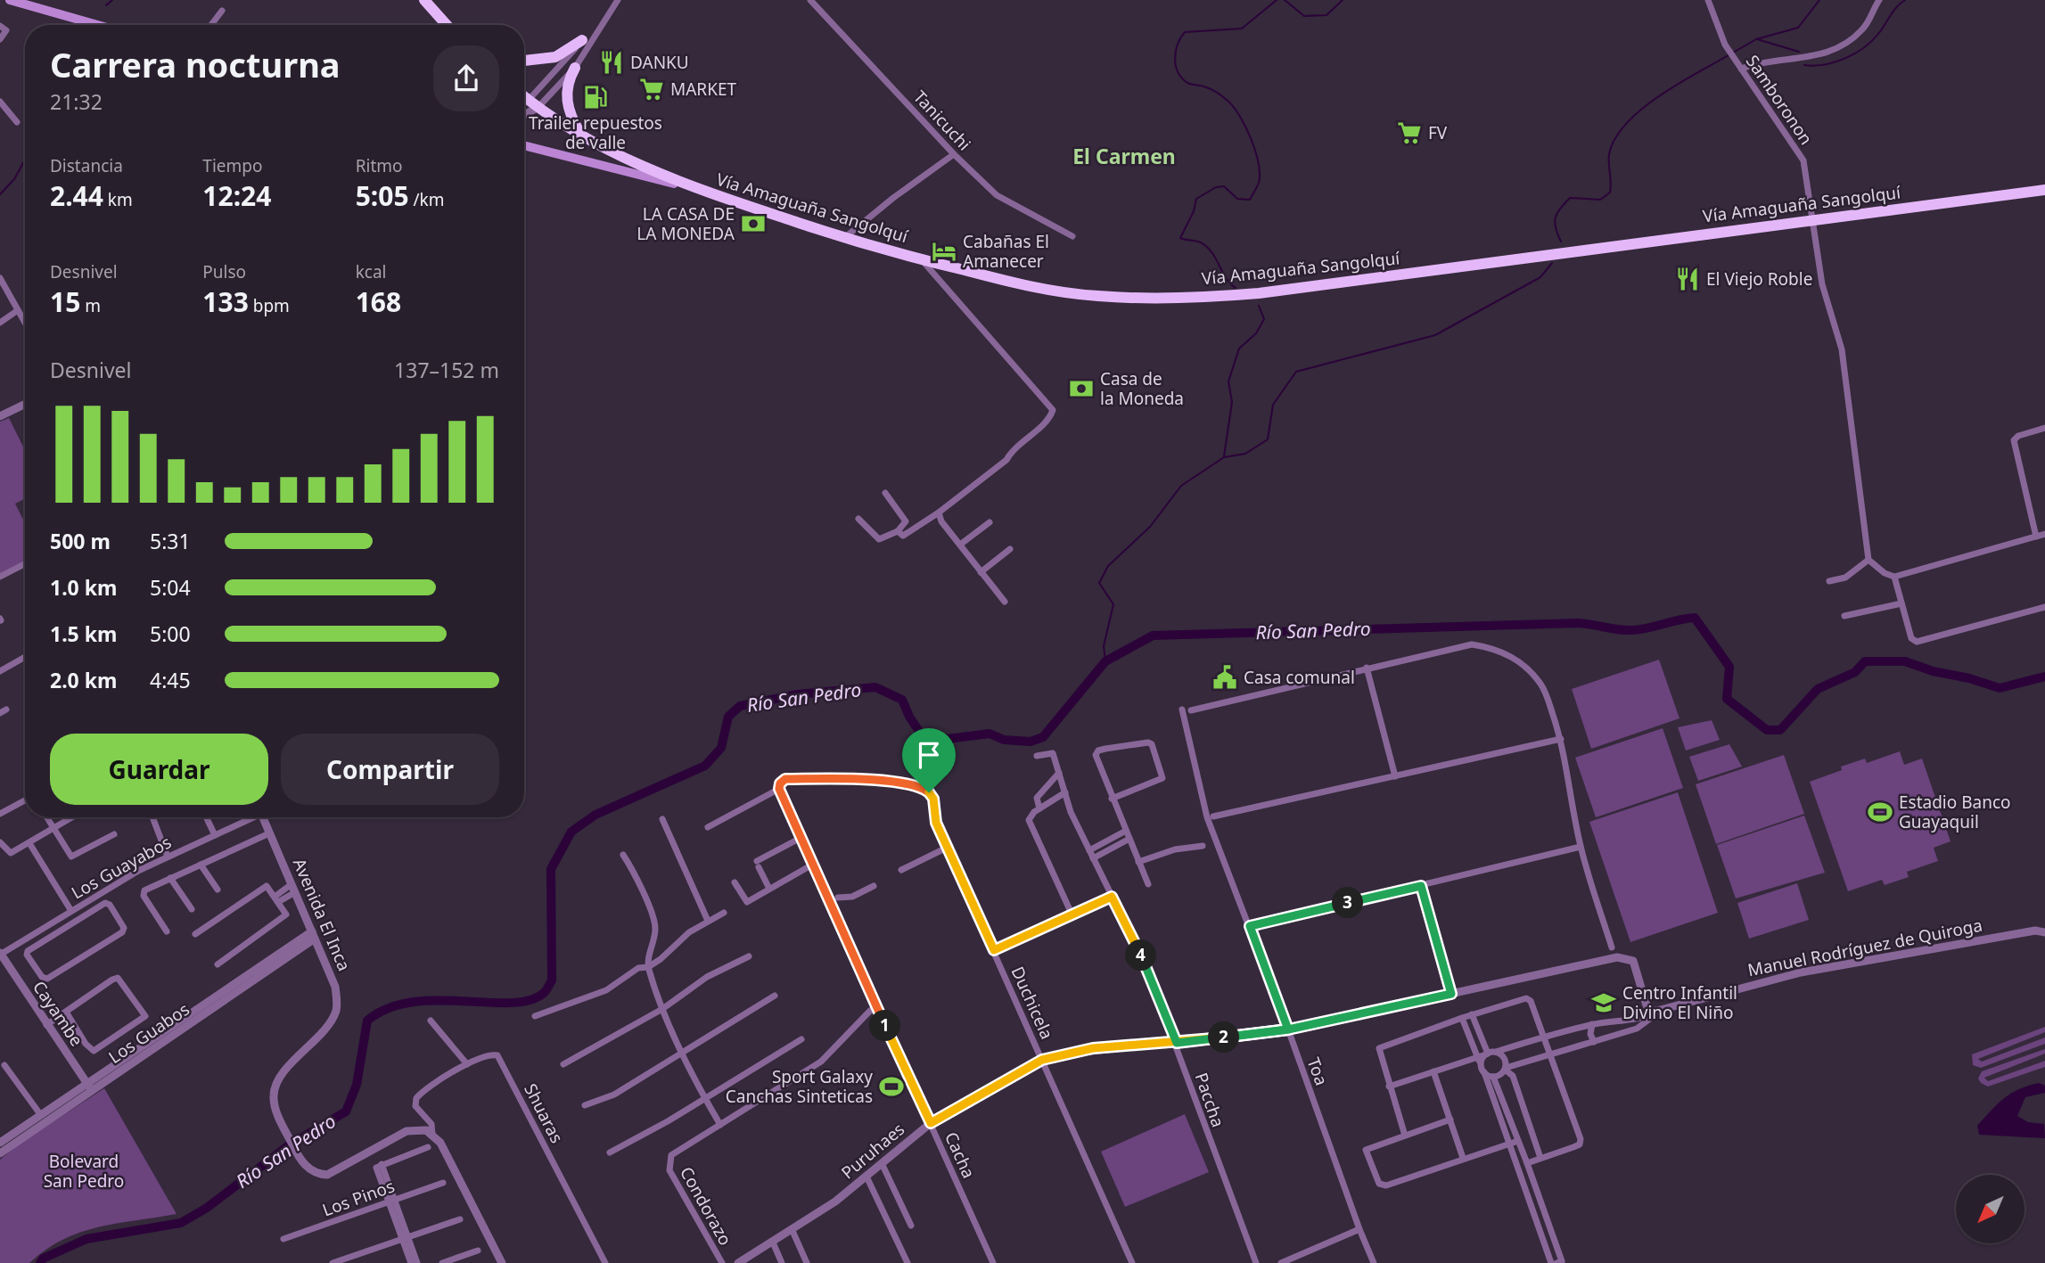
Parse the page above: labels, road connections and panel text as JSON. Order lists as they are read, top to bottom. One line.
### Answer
{"streets":{"highway":["Vía Amaguaña Sangolquí"],"street":["Samboronon","Tanicuchi","Los Guayabos","Avenida El Inca","Manuel Rodríguez de Quiroga","Duchicela","Cayambe","Los Guabos","Toa","Paccha","Shuaras","Puruhaes","Cacha","Los Pinos","Condorazo"]},"crossings":[["Samboronon","Vía Amaguaña Sangolquí"],["Los Guayabos","Cayambe"],["Avenida El Inca","Los Guabos"],["Avenida El Inca","Shuaras"],["Duchicela","Puruhaes"],["Duchicela","Cacha"],["Cayambe","Los Guabos"],["Toa","Puruhaes"],["Paccha","Puruhaes"],["Puruhaes","Cacha"],["Cacha","Condorazo"]],"districts":["El Carmen"],"water":["Río San Pedro"],"parks":["Bolevard San Pedro"],"places":{"restaurant":["DANKU","El Viejo Roble"],"supermarket":["MARKET","FV"],"fuel station":["Trailer repuestos de valle"],"bank":["LA CASA DE LA MONEDA","Casa de la Moneda"],"hotel":["Cabañas El Amanecer"],"public building":["Casa comunal"],"sports":["Estadio Banco Guayaquil","Sport Galaxy Canchas Sinteticas"],"school or university":["Centro Infantil Divino El Niño"]},"north":"bottom left","page":{"heading":["Carrera nocturna","21:32"],"stats":[["Distancia","2.44 km"],["Tiempo","12:24"],["Ritmo","5:05 /km"],["Desnivel","15 m"],["Pulso","133 bpm"],["kcal","168"]],"chart":["Desnivel","137–152 m"],"list":[{"name":"500 m","note":"5:31"},{"name":"1.0 km","note":"5:04"},{"name":"1.5 km","note":"5:00"},{"name":"2.0 km","note":"4:45"}],"buttons":["Guardar","Compartir"],"pins":["3","4","1","2"]}}
